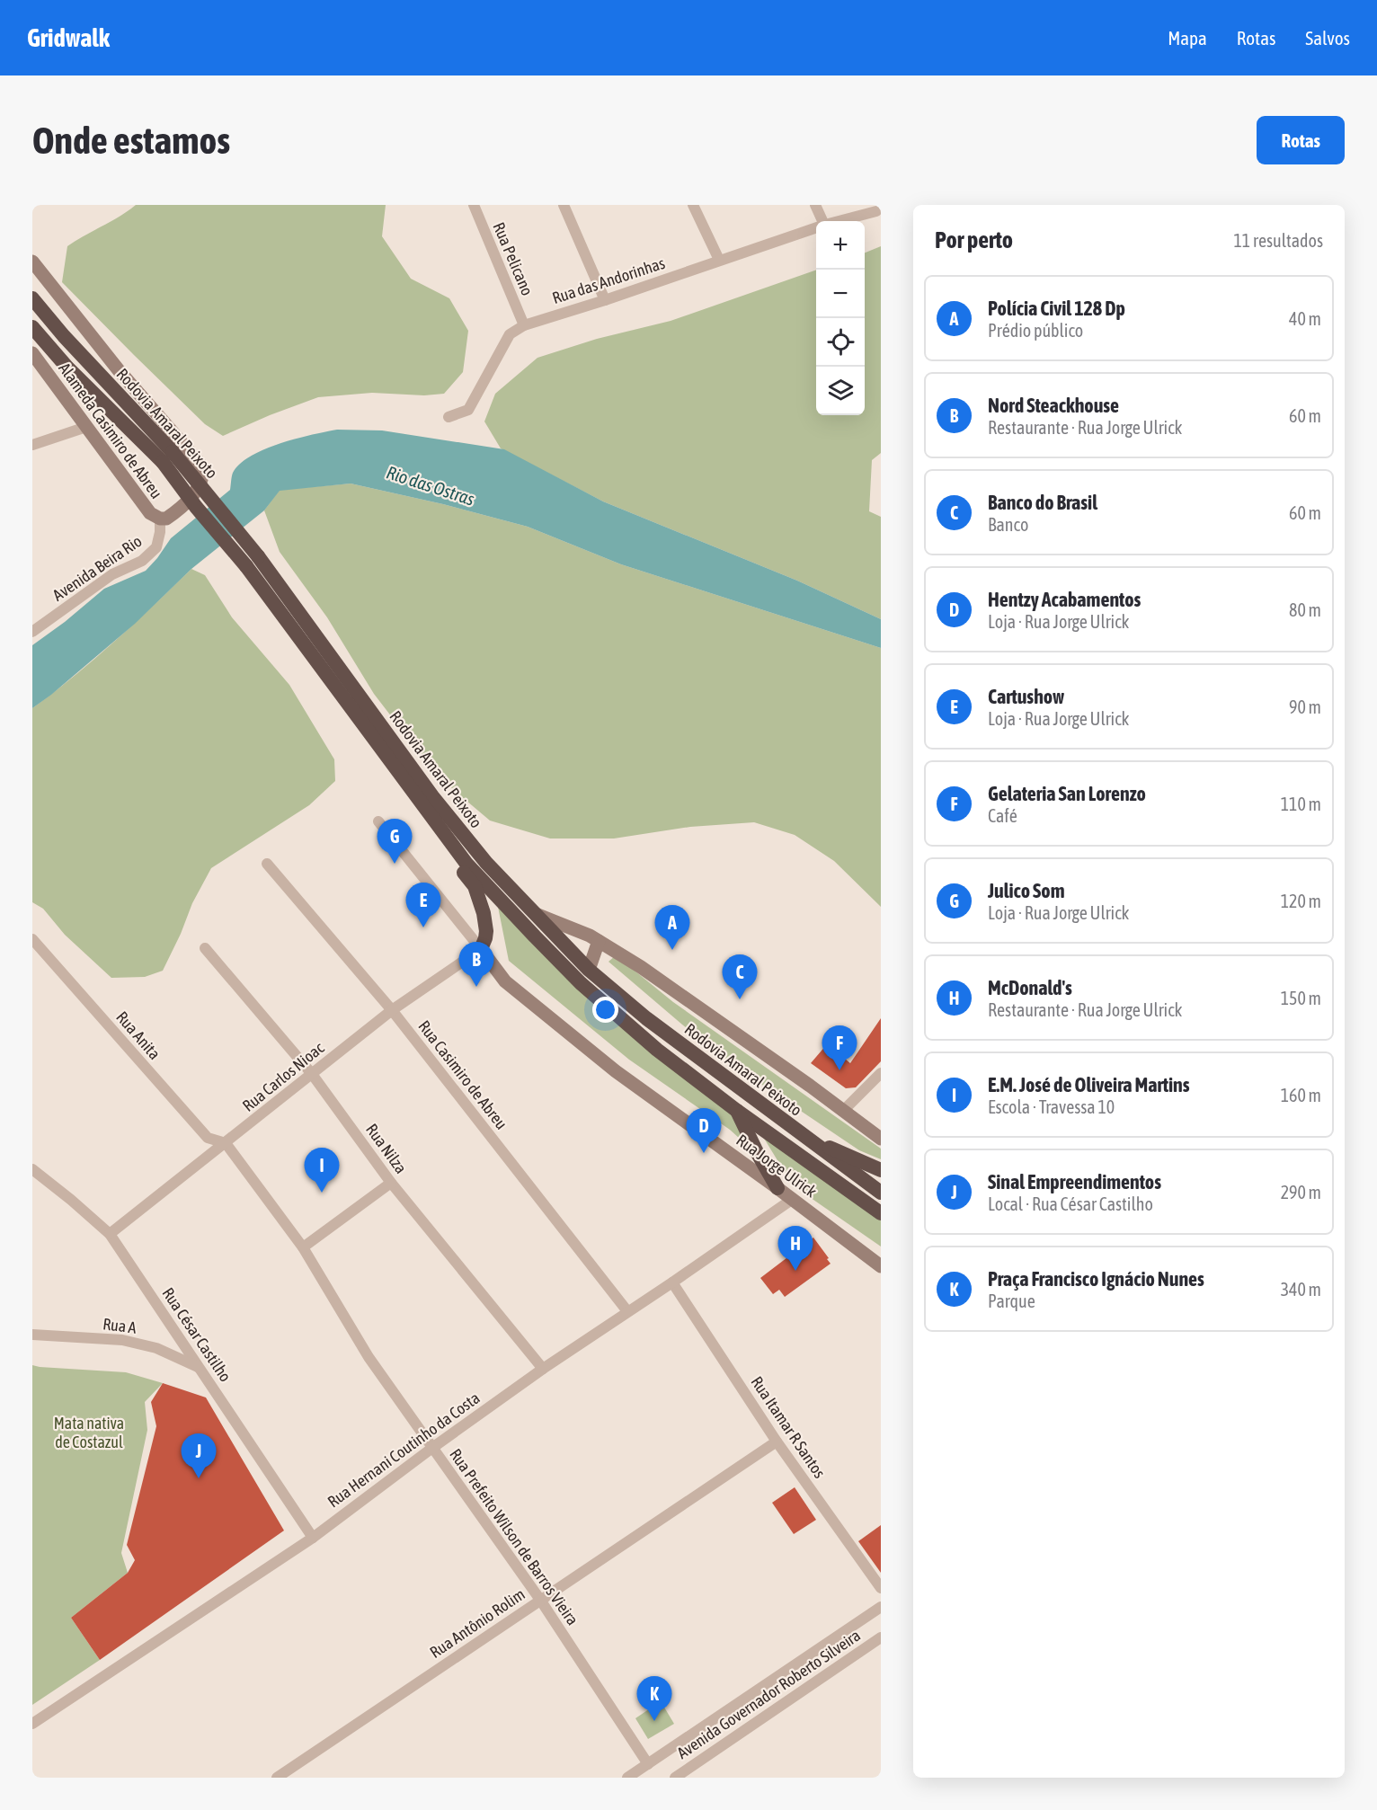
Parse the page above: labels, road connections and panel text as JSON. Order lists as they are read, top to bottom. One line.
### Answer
{"streets":{"highway":["Rodovia Amaral Peixoto"],"main road":["Alameda Casimiro de Abreu","Rua Jorge Ulrick"],"street":["Rua Pelicano","Rua das Andorinhas","Avenida Beira Rio","Rua Anita","Rua Casimiro de Abreu","Rua Carlos Nioac","Rua Nilza","Rua A","Rua César Castilho","Rua Itamar R Santos","Rua Hernani Coutinho da Costa","Rua Prefeito Wilson de Barros Vieira","Rua Antônio Rolim","Avenida Governador Roberto Silveira"]},"crossings":[["Rua Pelicano","Rua das Andorinhas"],["Alameda Casimiro de Abreu","Avenida Beira Rio"],["Rua Anita","Rua Carlos Nioac"],["Rua Anita","Rua Prefeito Wilson de Barros Vieira"],["Rua Casimiro de Abreu","Rua Carlos Nioac"],["Rua Casimiro de Abreu","Rua Hernani Coutinho da Costa"],["Rua Carlos Nioac","Rua Nilza"],["Rua Carlos Nioac","Rua Jorge Ulrick"],["Rua Carlos Nioac","Rua César Castilho"],["Rua Carlos Nioac","Rua Prefeito Wilson de Barros Vieira"],["Rua Nilza","Rua Hernani Coutinho da Costa"],["Rua Jorge Ulrick","Rua Hernani Coutinho da Costa"],["Rua A","Rua César Castilho"],["Rua César Castilho","Rua Hernani Coutinho da Costa"],["Rua Itamar R Santos","Rua Hernani Coutinho da Costa"],["Rua Itamar R Santos","Rua Antônio Rolim"],["Rua Hernani Coutinho da Costa","Rua Prefeito Wilson de Barros Vieira"],["Rua Prefeito Wilson de Barros Vieira","Rua Antônio Rolim"],["Rua Prefeito Wilson de Barros Vieira","Avenida Governador Roberto Silveira"]],"water":["Rio das Ostras"],"parks":["Mata nativa de Costazul"],"page":{"header":"Gridwalk","nav":["Mapa","Rotas","Salvos"],"buttons":"Rotas","title":"Onde estamos","heading":["Por perto","11 resultados"],"map_buttons":["+","−"],"list":[{"mark":"A","name":"Polícia Civil 128 Dp","note":"Prédio público","value":"40 m"},{"mark":"B","name":"Nord Steackhouse","note":"Restaurante · Rua Jorge Ulrick","value":"60 m"},{"mark":"C","name":"Banco do Brasil","note":"Banco","value":"60 m"},{"mark":"D","name":"Hentzy Acabamentos","note":"Loja · Rua Jorge Ulrick","value":"80 m"},{"mark":"E","name":"Cartushow","note":"Loja · Rua Jorge Ulrick","value":"90 m"},{"mark":"F","name":"Gelateria San Lorenzo","note":"Café","value":"110 m"},{"mark":"G","name":"Julico Som","note":"Loja · Rua Jorge Ulrick","value":"120 m"},{"mark":"H","name":"McDonald's","note":"Restaurante · Rua Jorge Ulrick","value":"150 m"},{"mark":"I","name":"E.M. José de Oliveira Martins","note":"Escola · Travessa 10","value":"160 m"},{"mark":"J","name":"Sinal Empreendimentos","note":"Local · Rua César Castilho","value":"290 m"},{"mark":"K","name":"Praça Francisco Ignácio Nunes","note":"Parque","value":"340 m"}],"pins":["G","E","A","B","C","F","D","I","H","J","K"]}}
